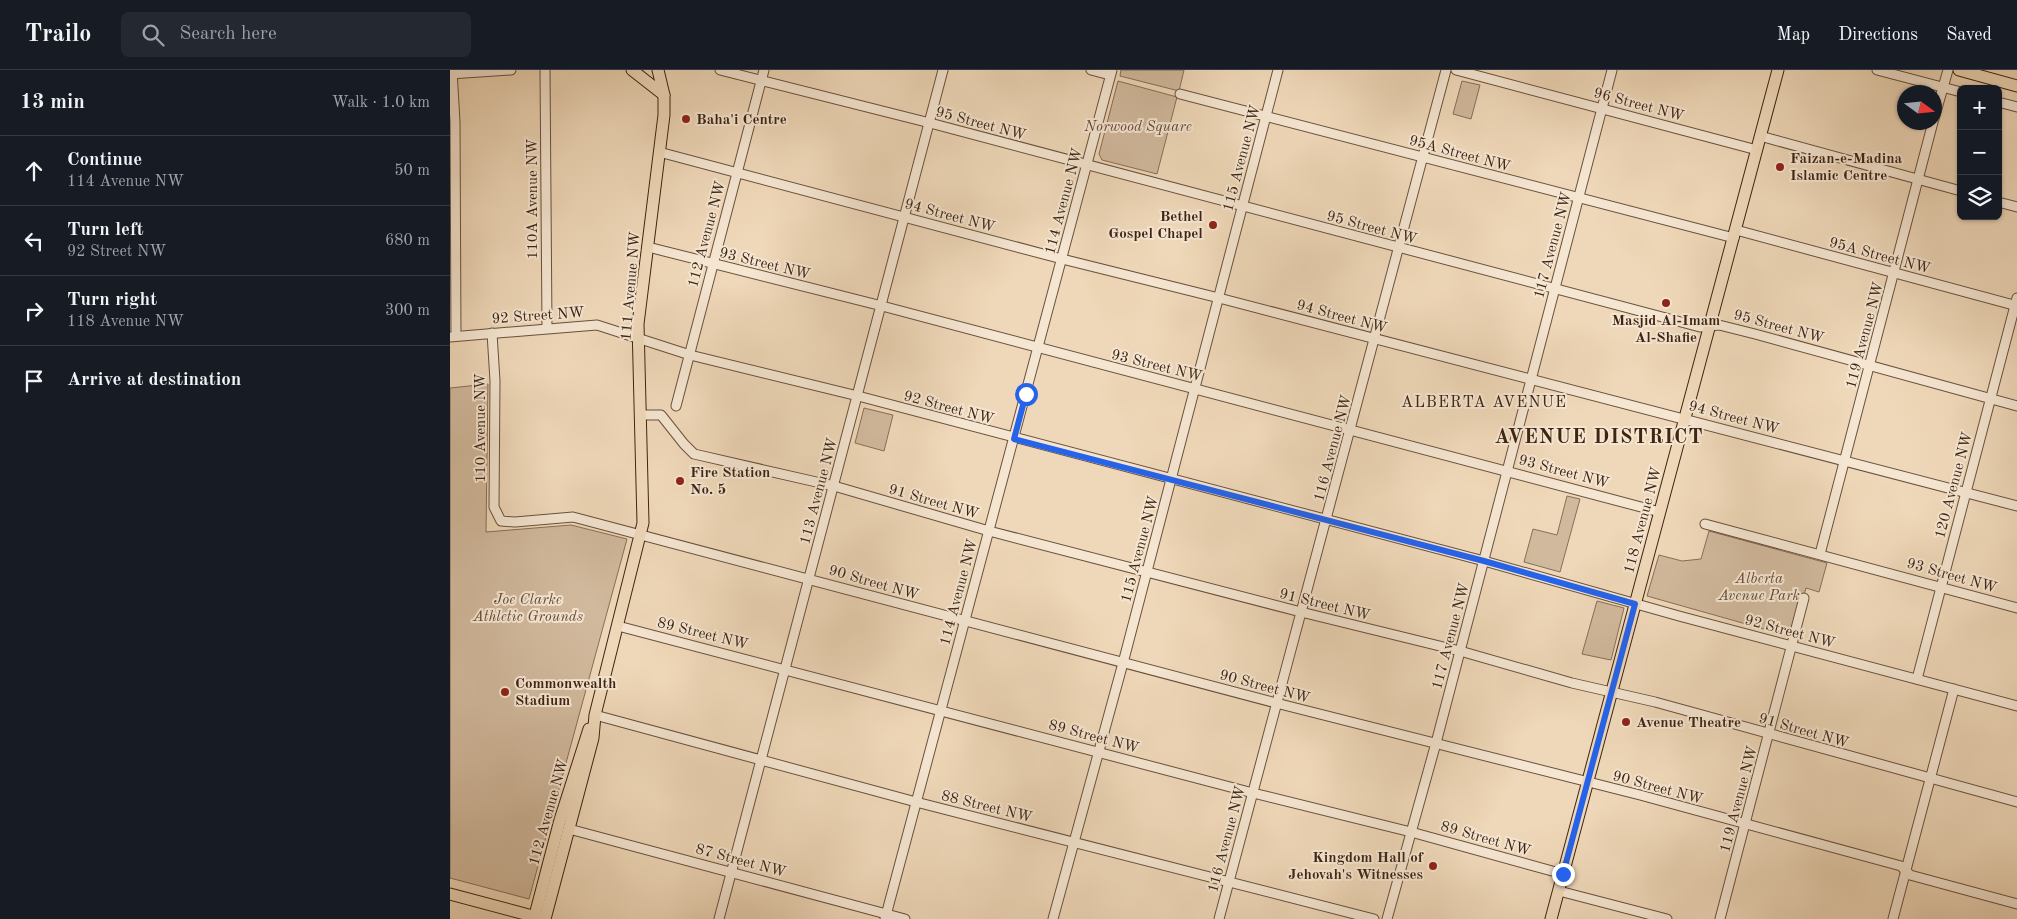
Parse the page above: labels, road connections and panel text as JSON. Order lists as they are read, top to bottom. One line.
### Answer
{"streets":{"main road":["112 Avenue NW","111 Avenue NW","118 Avenue NW"],"street":["96 Street NW","95 Street NW","95A Street NW","115 Avenue NW","110A Avenue NW","114 Avenue NW","94 Street NW","117 Avenue NW","93 Street NW","92 Street NW","119 Avenue NW","110 Avenue NW","116 Avenue NW","120 Avenue NW","113 Avenue NW","91 Street NW","90 Street NW","89 Street NW","88 Street NW","87 Street NW"]},"crossings":[["96 Street NW","117 Avenue NW"],["96 Street NW","118 Avenue NW"],["95 Street NW","115 Avenue NW"],["95 Street NW","114 Avenue NW"],["95 Street NW","112 Avenue NW"],["95 Street NW","117 Avenue NW"],["95 Street NW","119 Avenue NW"],["95 Street NW","116 Avenue NW"],["95 Street NW","120 Avenue NW"],["95 Street NW","113 Avenue NW"],["95 Street NW","118 Avenue NW"],["95A Street NW","115 Avenue NW"],["95A Street NW","117 Avenue NW"],["95A Street NW","119 Avenue NW"],["95A Street NW","116 Avenue NW"],["95A Street NW","120 Avenue NW"],["95A Street NW","118 Avenue NW"],["115 Avenue NW","94 Street NW"],["115 Avenue NW","93 Street NW"],["115 Avenue NW","92 Street NW"],["115 Avenue NW","91 Street NW"],["115 Avenue NW","90 Street NW"],["115 Avenue NW","89 Street NW"],["115 Avenue NW","88 Street NW"],["110A Avenue NW","92 Street NW"],["114 Avenue NW","94 Street NW"],["114 Avenue NW","93 Street NW"],["114 Avenue NW","92 Street NW"],["114 Avenue NW","91 Street NW"],["114 Avenue NW","90 Street NW"],["114 Avenue NW","89 Street NW"],["114 Avenue NW","88 Street NW"],["114 Avenue NW","87 Street NW"],["94 Street NW","112 Avenue NW"],["94 Street NW","117 Avenue NW"],["94 Street NW","111 Avenue NW"],["94 Street NW","119 Avenue NW"],["94 Street NW","116 Avenue NW"],["94 Street NW","120 Avenue NW"],["94 Street NW","113 Avenue NW"],["94 Street NW","118 Avenue NW"],["112 Avenue NW","93 Street NW"],["112 Avenue NW","111 Avenue NW"],["112 Avenue NW","92 Street NW"],["112 Avenue NW","90 Street NW"],["112 Avenue NW","89 Street NW"],["112 Avenue NW","88 Street NW"],["112 Avenue NW","87 Street NW"],["117 Avenue NW","93 Street NW"],["117 Avenue NW","92 Street NW"],["117 Avenue NW","91 Street NW"],["117 Avenue NW","90 Street NW"],["117 Avenue NW","89 Street NW"],["93 Street NW","111 Avenue NW"],["93 Street NW","119 Avenue NW"],["93 Street NW","116 Avenue NW"],["93 Street NW","120 Avenue NW"],["93 Street NW","113 Avenue NW"],["93 Street NW","118 Avenue NW"],["111 Avenue NW","92 Street NW"],["111 Avenue NW","91 Street NW"],["111 Avenue NW","90 Street NW"],["92 Street NW","119 Avenue NW"],["92 Street NW","110 Avenue NW"],["92 Street NW","116 Avenue NW"],["92 Street NW","120 Avenue NW"],["92 Street NW","113 Avenue NW"],["92 Street NW","118 Avenue NW"],["119 Avenue NW","91 Street NW"],["119 Avenue NW","90 Street NW"],["110 Avenue NW","90 Street NW"],["116 Avenue NW","91 Street NW"],["116 Avenue NW","90 Street NW"],["116 Avenue NW","89 Street NW"],["116 Avenue NW","88 Street NW"],["113 Avenue NW","91 Street NW"],["113 Avenue NW","90 Street NW"],["113 Avenue NW","89 Street NW"],["113 Avenue NW","88 Street NW"],["113 Avenue NW","87 Street NW"],["91 Street NW","118 Avenue NW"],["118 Avenue NW","90 Street NW"],["118 Avenue NW","89 Street NW"]],"districts":["ALBERTA AVENUE","AVENUE DISTRICT"],"parks":["Norwood Square","Alberta Avenue Park","Joe Clarke Athletic Grounds"],"places":["Baha'i Centre","Faizan-e-Madina Islamic Centre","Bethel Gospel Chapel","Masjid Al-Imam Al-Shafie","Fire Station No. 5","Commonwealth Stadium","Avenue Theatre","Kingdom Hall of Jehovah's Witnesses"],"north":"right","page":{"header":"Trailo","search":"Search here","nav":["Map","Directions","Saved"],"heading":["13 min","Walk · 1.0 km"],"map_buttons":["+","−"],"list":[["Continue","114 Avenue NW","50 m"],["Turn left","92 Street NW","680 m"],["Turn right","118 Avenue NW","300 m"],"Arrive at destination"]}}
